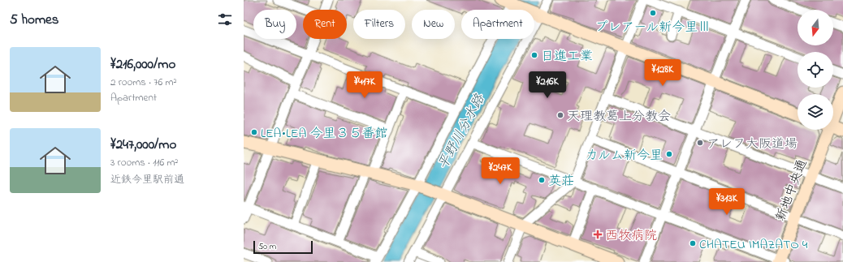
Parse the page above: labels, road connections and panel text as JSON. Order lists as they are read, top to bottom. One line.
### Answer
{"streets":{"street":["新地中央通"]},"water":["平野川分水路"],"places":{"other":["プレアール新今里Ⅲ","日進工業","天理教葛上分教会","LEA•LEA 今里３５番館","アレフ大阪道場","カルム新今里","英荘","CHATEU IMAZATO 4"],"health":["西牧病院"]},"scale_bar":"50 m","north":"bottom","page":{"heading":"5 homes","chip":["Buy","Rent","Filters","New","Apartment"],"list":[{"name":"¥216,000/mo","note":"2 rooms · 76 m² · Apartment"},{"name":"¥247,000/mo","note":"3 rooms · 116 m² · 近鉄今里駅前通"}],"price":["¥128K","¥417K","¥216K","¥247K","¥313K"],"scale":"50 m"}}
